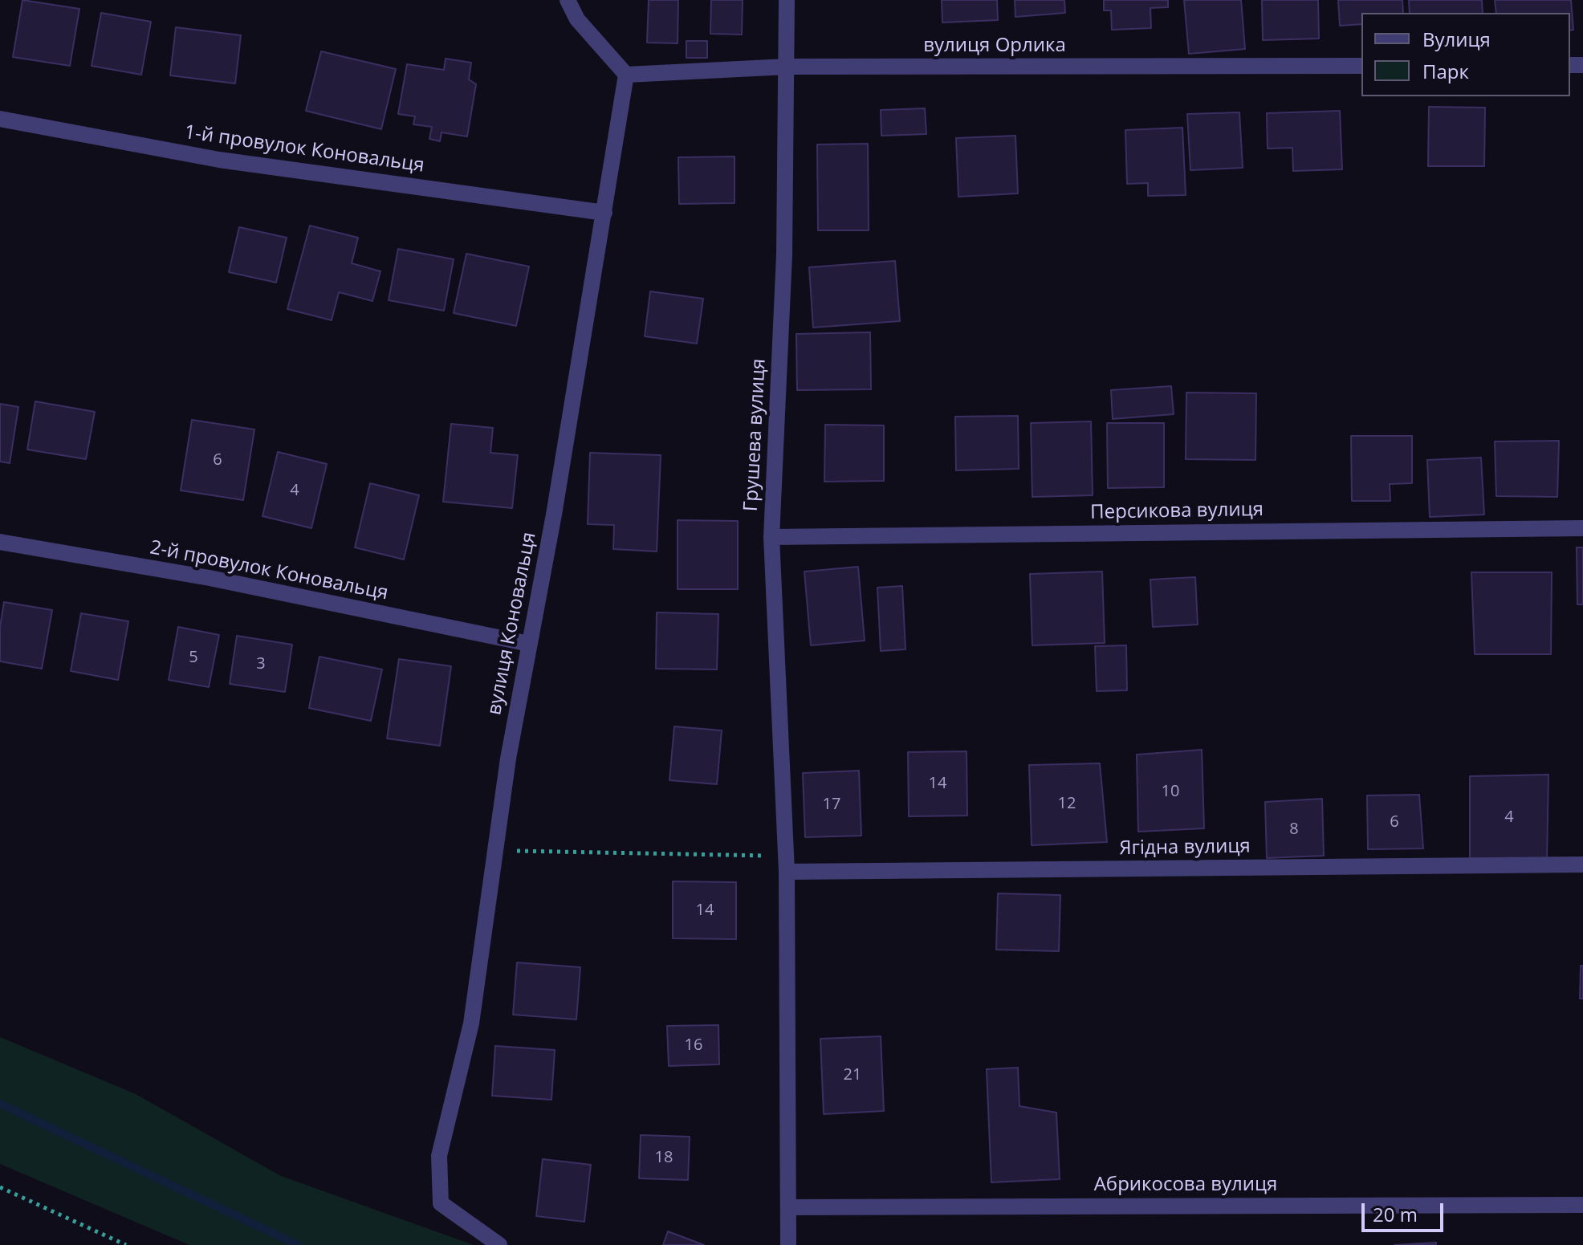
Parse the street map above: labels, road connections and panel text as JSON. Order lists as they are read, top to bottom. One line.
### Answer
{"streets":{"street":["вулиця Орлика","1-й провулок Коновальця","Грушева вулиця","Персикова вулиця","2-й провулок Коновальця","вулиця Коновальця","Ягідна вулиця","Абрикосова вулиця"]},"crossings":[["вулиця Орлика","Грушева вулиця"],["вулиця Орлика","вулиця Коновальця"],["1-й провулок Коновальця","вулиця Коновальця"],["Грушева вулиця","Персикова вулиця"],["Грушева вулиця","Ягідна вулиця"],["Грушева вулиця","Абрикосова вулиця"],["2-й провулок Коновальця","вулиця Коновальця"]],"house_numbers":["6","4","5","3","14","10","12","17","4","6","8","14","16","21","18"],"legend":["Вулиця","Парк"],"scale_bar":"20 m"}
